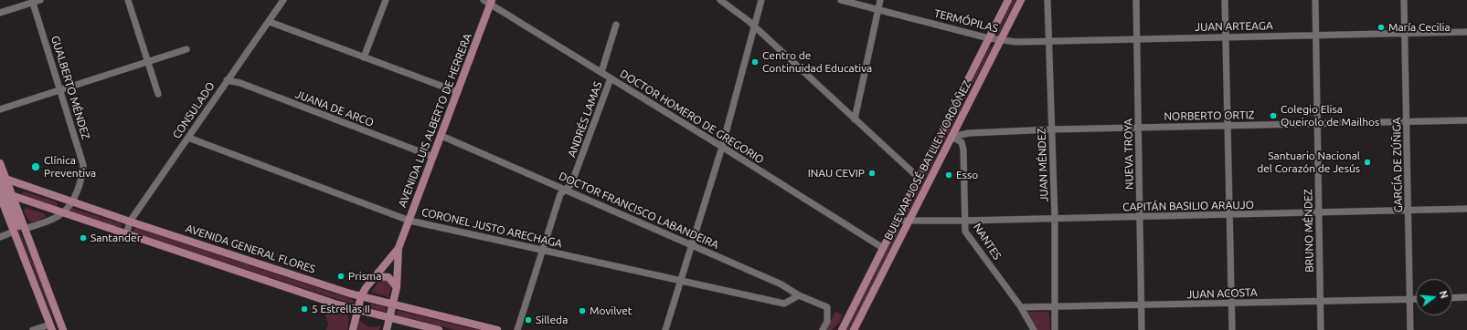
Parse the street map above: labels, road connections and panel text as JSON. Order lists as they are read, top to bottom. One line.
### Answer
{"streets":{"main road":["AVENIDA LUIS ALBERTO DE HERRERA","BULEVAR JOSÉ BATLLE Y ORDÓÑEZ","AVENIDA GENERAL FLORES"],"street":["TERMÓPILAS","JUAN ARTEAGA","GUALBERTO MÉNDEZ","JUANA DE ARCO","CONSULADO","NORBERTO ORTIZ","DOCTOR HOMERO DE GREGORIO","ANDRÉS LAMAS","NUEVA TROYA","JUAN MÉNDEZ","GARCÍA DE ZÚÑIGA","CAPITÁN BASILIO ARAUJO","DOCTOR FRANCISCO LABANDEIRA","CORONEL JUSTO ARECHAGA","BRUNO MÉNDEZ","NANTES","JUAN ACOSTA"]},"crossings":[["TERMÓPILAS","JUAN ARTEAGA"],["TERMÓPILAS","BULEVAR JOSÉ BATLLE Y ORDÓÑEZ"],["JUAN ARTEAGA","NUEVA TROYA"],["JUAN ARTEAGA","BULEVAR JOSÉ BATLLE Y ORDÓÑEZ"],["JUAN ARTEAGA","JUAN MÉNDEZ"],["JUAN ARTEAGA","GARCÍA DE ZÚÑIGA"],["JUAN ARTEAGA","BRUNO MÉNDEZ"],["GUALBERTO MÉNDEZ","AVENIDA GENERAL FLORES"],["JUANA DE ARCO","CONSULADO"],["JUANA DE ARCO","AVENIDA LUIS ALBERTO DE HERRERA"],["CONSULADO","CORONEL JUSTO ARECHAGA"],["CONSULADO","AVENIDA GENERAL FLORES"],["NORBERTO ORTIZ","NUEVA TROYA"],["NORBERTO ORTIZ","BULEVAR JOSÉ BATLLE Y ORDÓÑEZ"],["NORBERTO ORTIZ","JUAN MÉNDEZ"],["NORBERTO ORTIZ","GARCÍA DE ZÚÑIGA"],["NORBERTO ORTIZ","BRUNO MÉNDEZ"],["NORBERTO ORTIZ","NANTES"],["DOCTOR HOMERO DE GREGORIO","ANDRÉS LAMAS"],["DOCTOR HOMERO DE GREGORIO","AVENIDA LUIS ALBERTO DE HERRERA"],["DOCTOR HOMERO DE GREGORIO","BULEVAR JOSÉ BATLLE Y ORDÓÑEZ"],["ANDRÉS LAMAS","DOCTOR FRANCISCO LABANDEIRA"],["ANDRÉS LAMAS","CORONEL JUSTO ARECHAGA"],["AVENIDA LUIS ALBERTO DE HERRERA","DOCTOR FRANCISCO LABANDEIRA"],["AVENIDA LUIS ALBERTO DE HERRERA","CORONEL JUSTO ARECHAGA"],["AVENIDA LUIS ALBERTO DE HERRERA","AVENIDA GENERAL FLORES"],["NUEVA TROYA","CAPITÁN BASILIO ARAUJO"],["NUEVA TROYA","JUAN ACOSTA"],["BULEVAR JOSÉ BATLLE Y ORDÓÑEZ","CAPITÁN BASILIO ARAUJO"],["BULEVAR JOSÉ BATLLE Y ORDÓÑEZ","NANTES"],["JUAN MÉNDEZ","CAPITÁN BASILIO ARAUJO"],["JUAN MÉNDEZ","JUAN ACOSTA"],["GARCÍA DE ZÚÑIGA","CAPITÁN BASILIO ARAUJO"],["GARCÍA DE ZÚÑIGA","JUAN ACOSTA"],["CAPITÁN BASILIO ARAUJO","BRUNO MÉNDEZ"],["CAPITÁN BASILIO ARAUJO","NANTES"],["DOCTOR FRANCISCO LABANDEIRA","CORONEL JUSTO ARECHAGA"],["BRUNO MÉNDEZ","JUAN ACOSTA"],["NANTES","JUAN ACOSTA"]],"places":["María Cecilia","Centro de Continuidad Educativa","Colegio Elisa Queirolo de Mailhos","Santuario Nacional del Corazón de Jesús","Clínica Preventiva","INAU CEVIP","Esso","Santander","Prisma","5 Estrellas II","Movilvet","Silleda"],"north":"right"}
